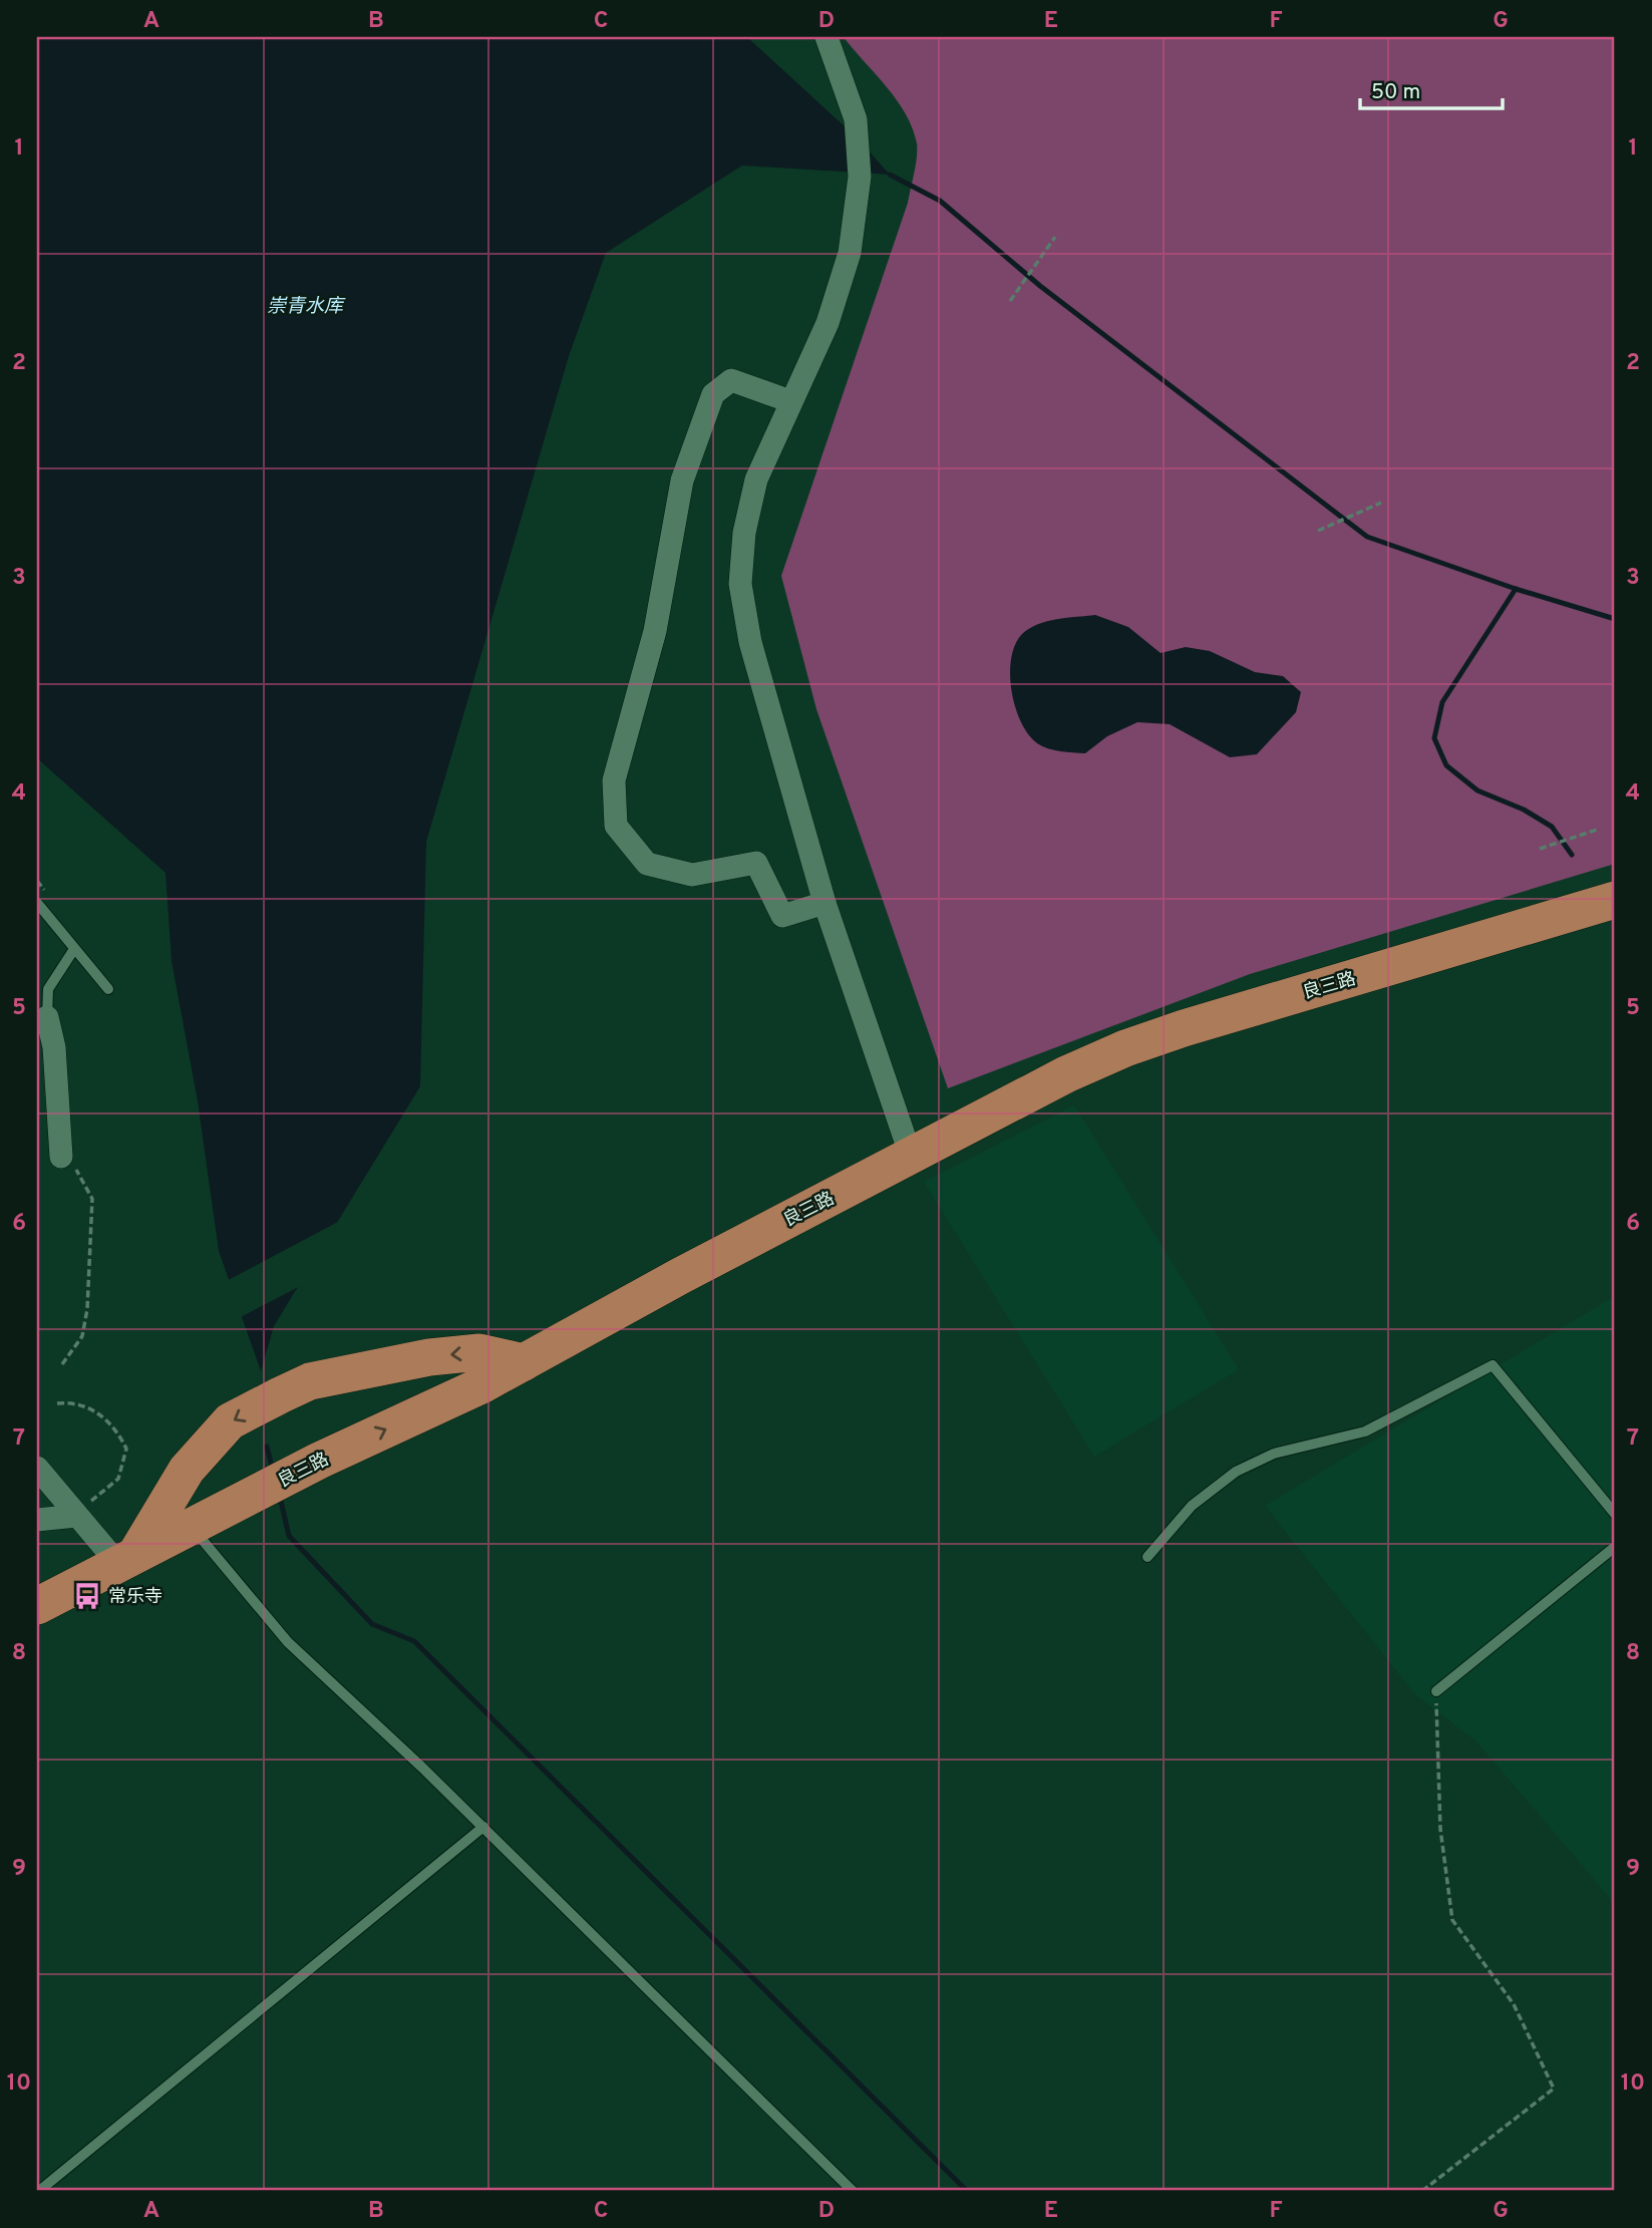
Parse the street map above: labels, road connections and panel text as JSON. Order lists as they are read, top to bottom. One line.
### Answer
{"streets":{"main road":["良三路"]},"water":["崇青水库"],"places":{"bus stop":["常乐寺"]},"scale_bar":"50 m","grid":{"columns":["A","B","C","D","E","F","G"],"rows":["1","2","3","4","5","6","7","8","9","10"]}}
